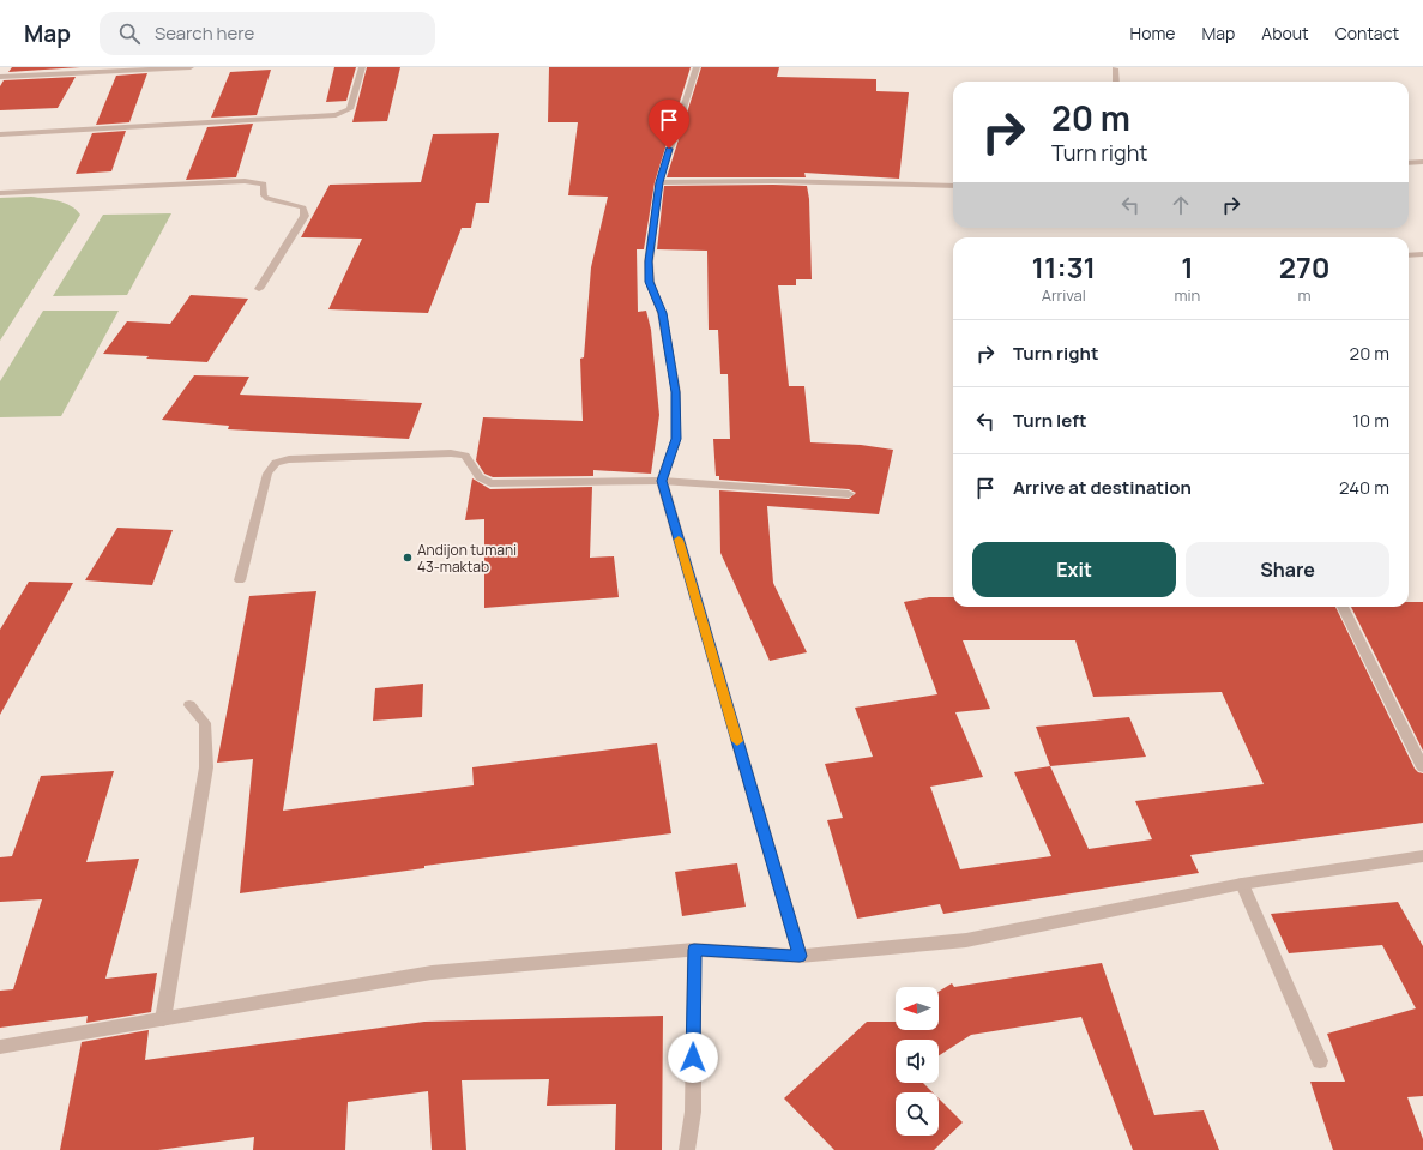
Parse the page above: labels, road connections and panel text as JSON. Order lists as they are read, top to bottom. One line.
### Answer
{"places":["Andijon tumani 43-maktab"],"north":"left","page":{"header":"Map","search":"Search here","nav":["Home","Map","About","Contact"],"turn":["20 m","Turn right"],"eta":["11:31","Arrival","1","min","270","m"],"list":[{"name":"Turn right","value":"20 m"},{"name":"Turn left","value":"10 m"},{"name":"Arrive at destination","value":"240 m"}],"buttons":["Exit","Share"]}}
